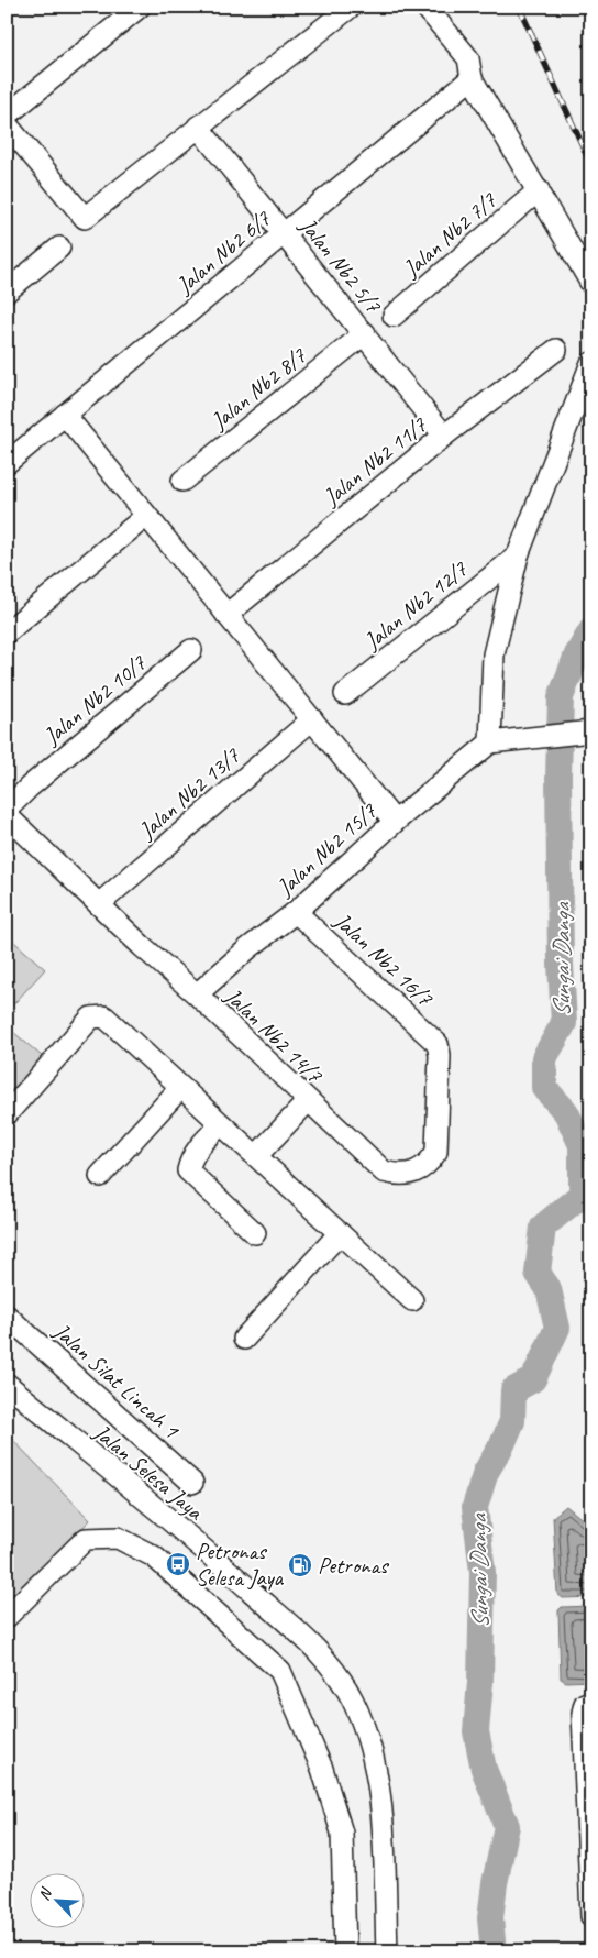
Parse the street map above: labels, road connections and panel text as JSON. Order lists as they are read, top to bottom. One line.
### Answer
{"streets":{"street":["Jalan Nb2 7/7","Jalan Nb2 6/7","Jalan Nb2 5/7","Jalan Nb2 8/7","Jalan Nb2 11/7","Jalan Nb2 12/7","Jalan Nb2 10/7","Jalan Nb2 13/7","Jalan Nb2 15/7","Jalan Nb2 16/7","Jalan Nb2 14/7","Jalan Silat Lincah 1","Jalan Selesa Jaya"]},"crossings":[["Jalan Nb2 6/7","Jalan Nb2 5/7"],["Jalan Nb2 5/7","Jalan Nb2 8/7"],["Jalan Nb2 5/7","Jalan Nb2 11/7"],["Jalan Nb2 13/7","Jalan Nb2 14/7"],["Jalan Nb2 15/7","Jalan Nb2 16/7"],["Jalan Nb2 15/7","Jalan Nb2 14/7"],["Jalan Nb2 16/7","Jalan Nb2 14/7"]],"water":["Sungai Danga"],"places":{"bus stop":["Petronas Selesa Jaya"],"fuel station":["Petronas"]},"north":"top left"}
